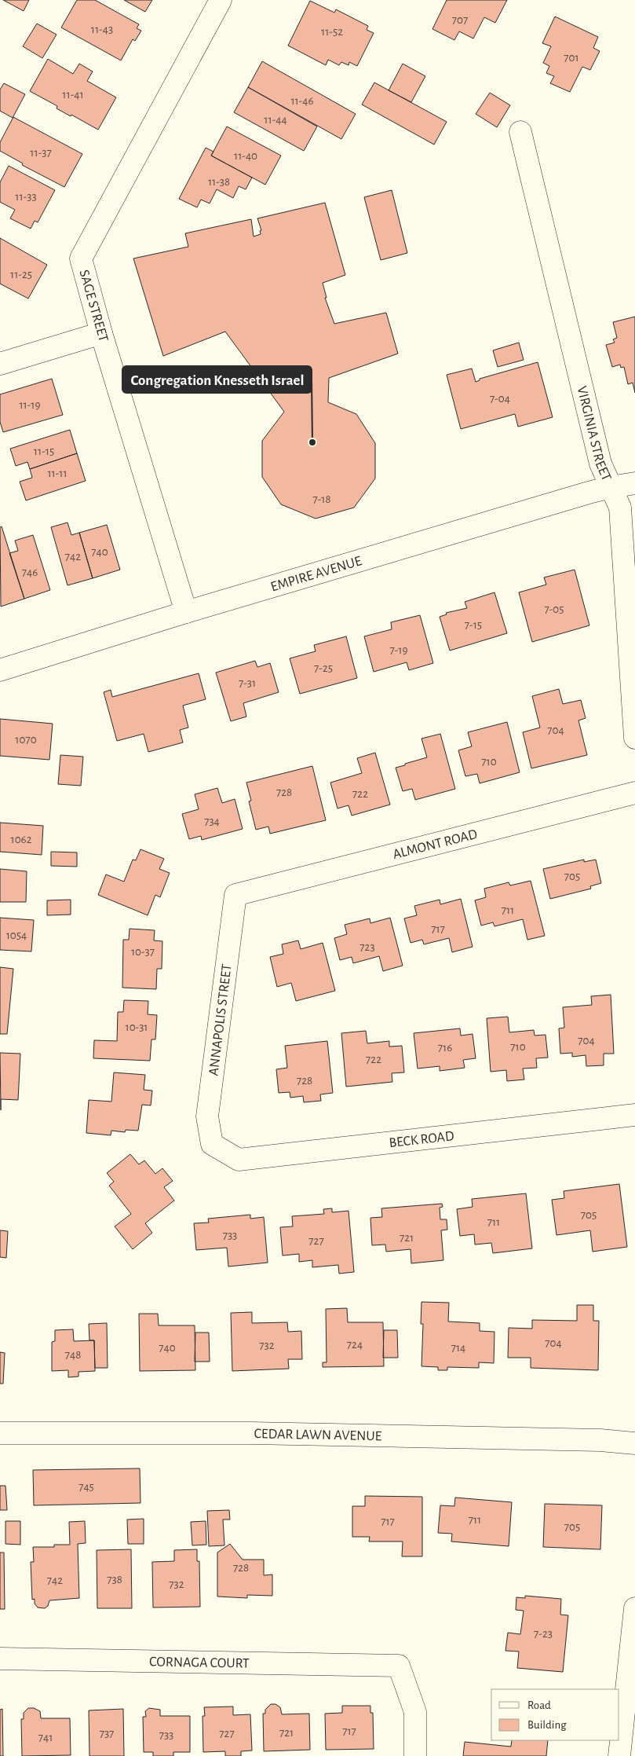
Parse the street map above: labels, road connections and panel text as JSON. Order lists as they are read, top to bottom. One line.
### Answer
{"streets":{"street":["SAGE STREET","VIRGINIA STREET","EMPIRE AVENUE","ALMONT ROAD","ANNAPOLIS STREET","BECK ROAD","CEDAR LAWN AVENUE","CORNAGA COURT"]},"crossings":[["SAGE STREET","EMPIRE AVENUE"],["VIRGINIA STREET","EMPIRE AVENUE"],["ALMONT ROAD","ANNAPOLIS STREET"],["ANNAPOLIS STREET","BECK ROAD"]],"places":["Congregation Knesseth Israel"],"house_numbers":["707","11-43","11-52","701","11-41","11-46","11-44","11-37","11-40","11-38","11-33","11-25","7-04","11-19","11-15","11-11","7-18","740","742","746","7-05","7-15","7-19","7-25","7-31","704","1070","710","728","722","734","1062","705","711","717","1054","723","10-37","10-31","704","710","716","722","728","705","711","733","721","727","704","724","732","740","714","748","745","711","717","705","728","738","742","732","7-23","717","721","737","727","733","741"],"legend":["Road","Building"]}
